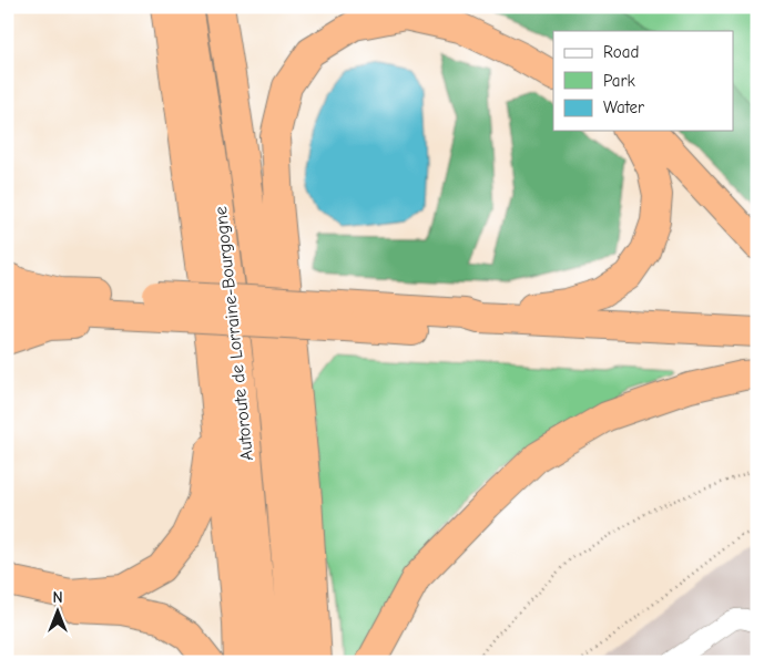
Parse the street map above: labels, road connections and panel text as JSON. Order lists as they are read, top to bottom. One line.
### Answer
{"streets":{"highway":["Autoroute de Lorraine-Bourgogne"]},"legend":["Road","Park","Water"],"north":"top"}
